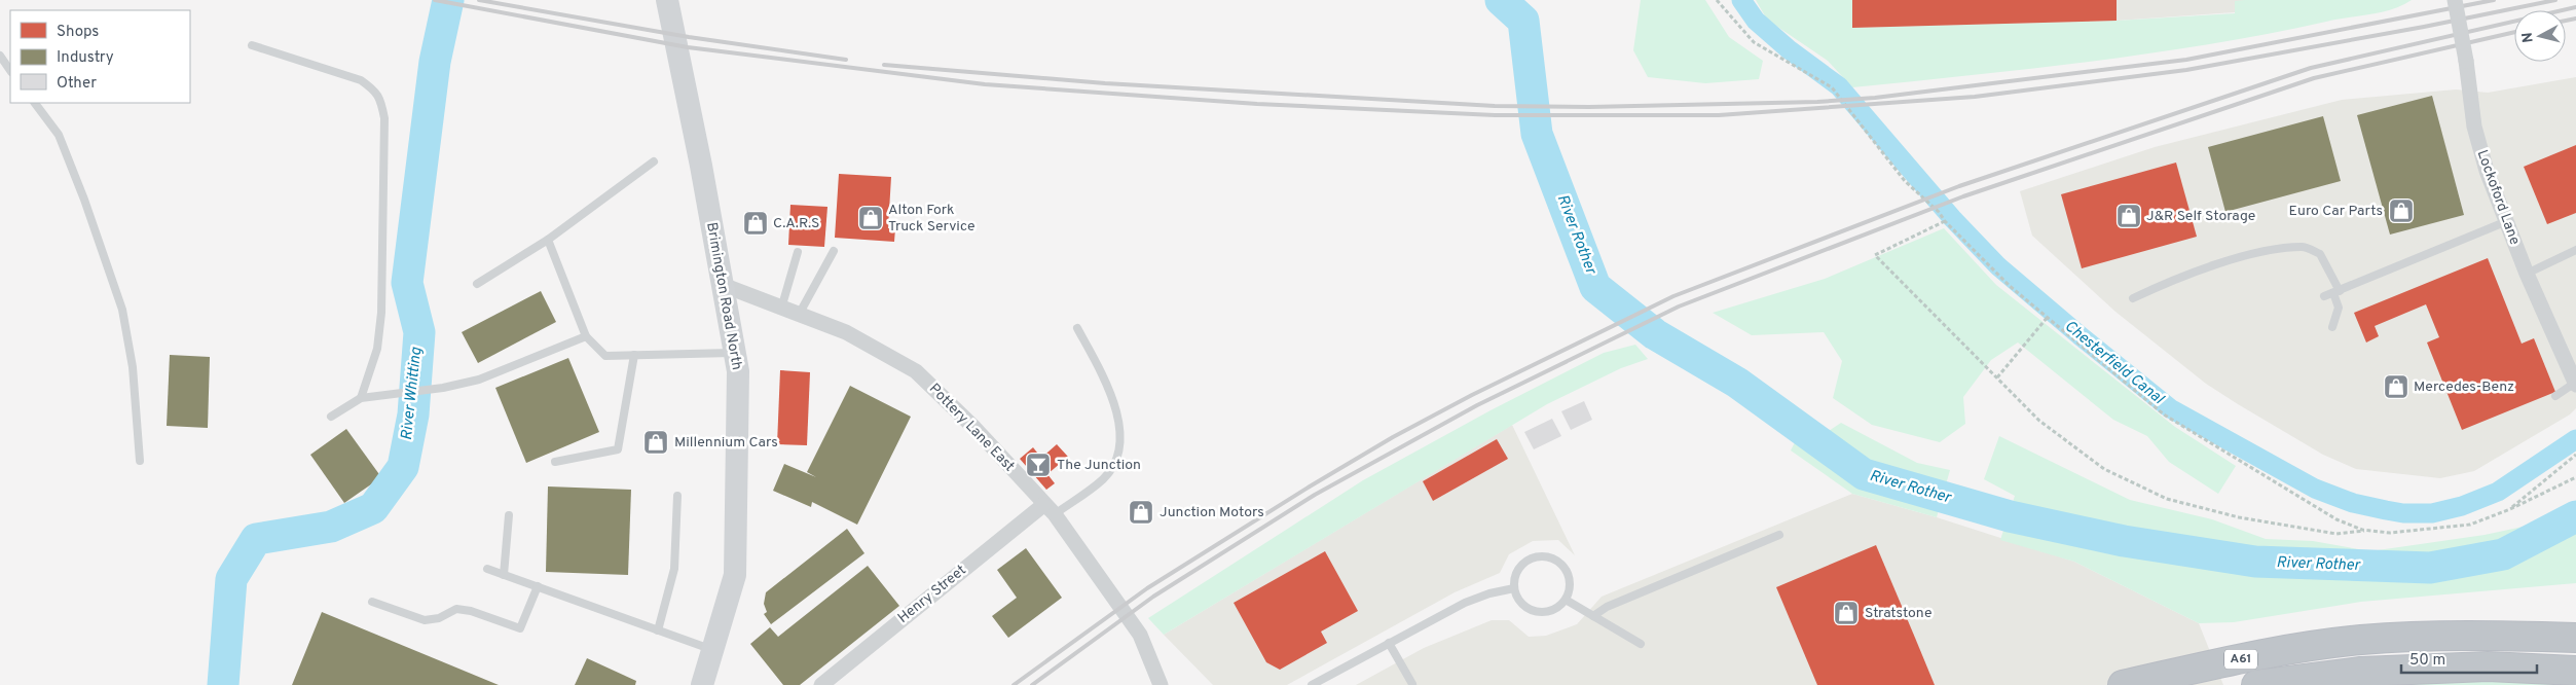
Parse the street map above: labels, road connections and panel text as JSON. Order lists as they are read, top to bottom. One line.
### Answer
{"streets":{"highway":["A61"],"main road":["Brimington Road North"],"street":["Lockoford Lane","Pottery Lane East","Henry Street"]},"crossings":[["Brimington Road North","Pottery Lane East"],["Pottery Lane East","Henry Street"]],"water":["River Rother","Chesterfield Canal","River Whitting"],"places":{"shop":["Euro Car Parts","J&R Self Storage","Alton Fork Truck Service","C.A.R.S","Mercedes-Benz","Millennium Cars","Junction Motors","Stratstone"],"bar":["The Junction"]},"legend":["Shops","Industry","Other"],"scale_bar":"50 m","north":"left"}
